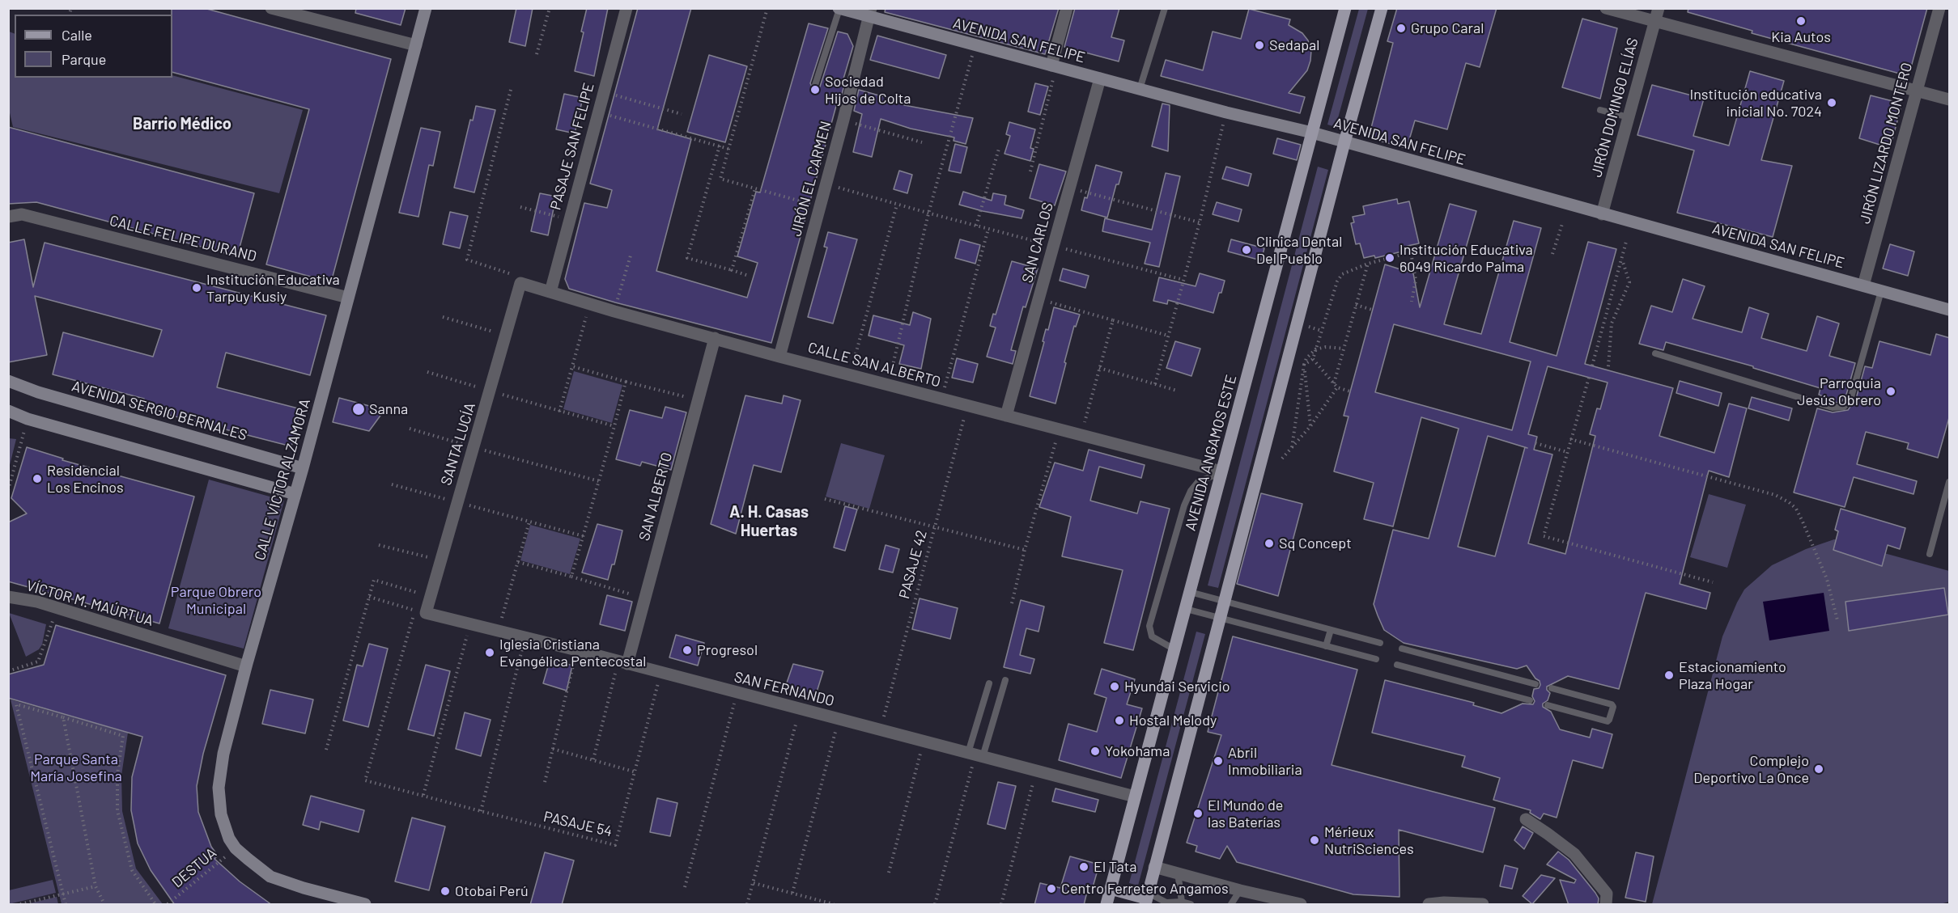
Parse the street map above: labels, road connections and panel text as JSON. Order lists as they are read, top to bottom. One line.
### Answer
{"streets":{"main road":["AVENIDA ANGAMOS ESTE"],"street":["AVENIDA SAN FELIPE","JIRÓN DOMINGO ELÍAS","JIRÓN LIZARDO MONTERO","PASAJE SAN FELIPE","JIRÓN EL CARMEN","CALLE FELIPE DURAND","SAN CARLOS","CALLE SAN ALBERTO","AVENIDA SERGIO BERNALES","SANTA LUCÍA","CALLE VÍCTOR ALZAMORA","SAN ALBERTO","VÍCTOR M. MAÚRTUA","SAN FERNANDO"],"path":["PASAJE 42","PASAJE 54","DESTUA"]},"crossings":[["AVENIDA SAN FELIPE","JIRÓN DOMINGO ELÍAS"],["AVENIDA SAN FELIPE","JIRÓN LIZARDO MONTERO"],["AVENIDA SAN FELIPE","JIRÓN EL CARMEN"],["AVENIDA SAN FELIPE","SAN CARLOS"],["AVENIDA SAN FELIPE","AVENIDA ANGAMOS ESTE"],["PASAJE SAN FELIPE","CALLE SAN ALBERTO"],["JIRÓN EL CARMEN","CALLE SAN ALBERTO"],["CALLE FELIPE DURAND","CALLE VÍCTOR ALZAMORA"],["SAN CARLOS","CALLE SAN ALBERTO"],["CALLE SAN ALBERTO","SANTA LUCÍA"],["CALLE SAN ALBERTO","AVENIDA ANGAMOS ESTE"],["CALLE SAN ALBERTO","SAN ALBERTO"],["CALLE SAN ALBERTO","PASAJE 42"],["AVENIDA SERGIO BERNALES","CALLE VÍCTOR ALZAMORA"],["SANTA LUCÍA","SAN FERNANDO"],["SANTA LUCÍA","PASAJE 54"],["AVENIDA ANGAMOS ESTE","SAN FERNANDO"],["CALLE VÍCTOR ALZAMORA","VÍCTOR M. MAÚRTUA"],["CALLE VÍCTOR ALZAMORA","DESTUA"],["SAN ALBERTO","SAN FERNANDO"],["PASAJE 42","SAN FERNANDO"],["SAN FERNANDO","PASAJE 54"]],"districts":["Barrio Médico","A. H. Casas Huertas"],"parks":["Parque Obrero Municipal","Parque Santa María Josefina"],"places":["Kia Autos","Grupo Caral","Sedapal","Sociedad Hijos de Colta","Institución educativa inicial No. 7024","Clinica Dental Del Pueblo","Institución Educativa 6049 Ricardo Palma","Institución Educativa Tarpuy Kusiy","Parroquia Jesús Obrero","Sanna","Residencial Los Encinos","Sq Concept","Progresol","Iglesia Cristiana Evangélica Pentecostal","Estacionamiento Plaza Hogar","Hyundai Servicio","Hostal Melody","Yokohama","Abril Inmobiliaria","Complejo Deportivo La Once","El Mundo de las Baterías","Mérieux NutriSciences","El Tata","Centro Ferretero Angamos","Otobai Perú"],"legend":["Calle","Parque"]}
